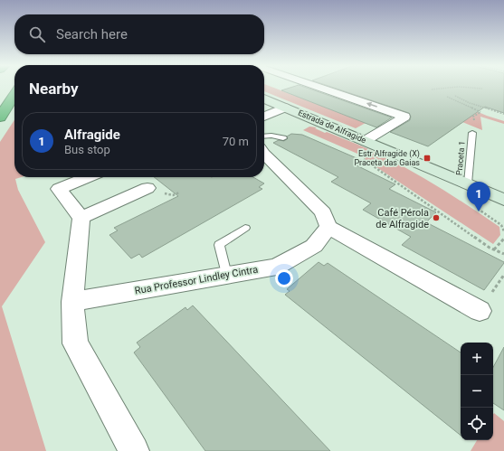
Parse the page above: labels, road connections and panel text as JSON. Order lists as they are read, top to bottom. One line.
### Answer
{"streets":{"street":["Estrada de Alfragide","Rua Professor Lindley Cintra"],"lane":["Praceta 1"]},"crossings":[["Estrada de Alfragide","Praceta 1"]],"places":{"transit":["Estr Alfragide (X) Praceta das Gaias"],"other":["Café Pérola de Alfragide"]},"page":{"search":"Search here","heading":"Nearby","list":[{"mark":"1","name":"Alfragide","note":"Bus stop","value":"70 m"}],"pins":"1","map_buttons":["+","−"]}}
